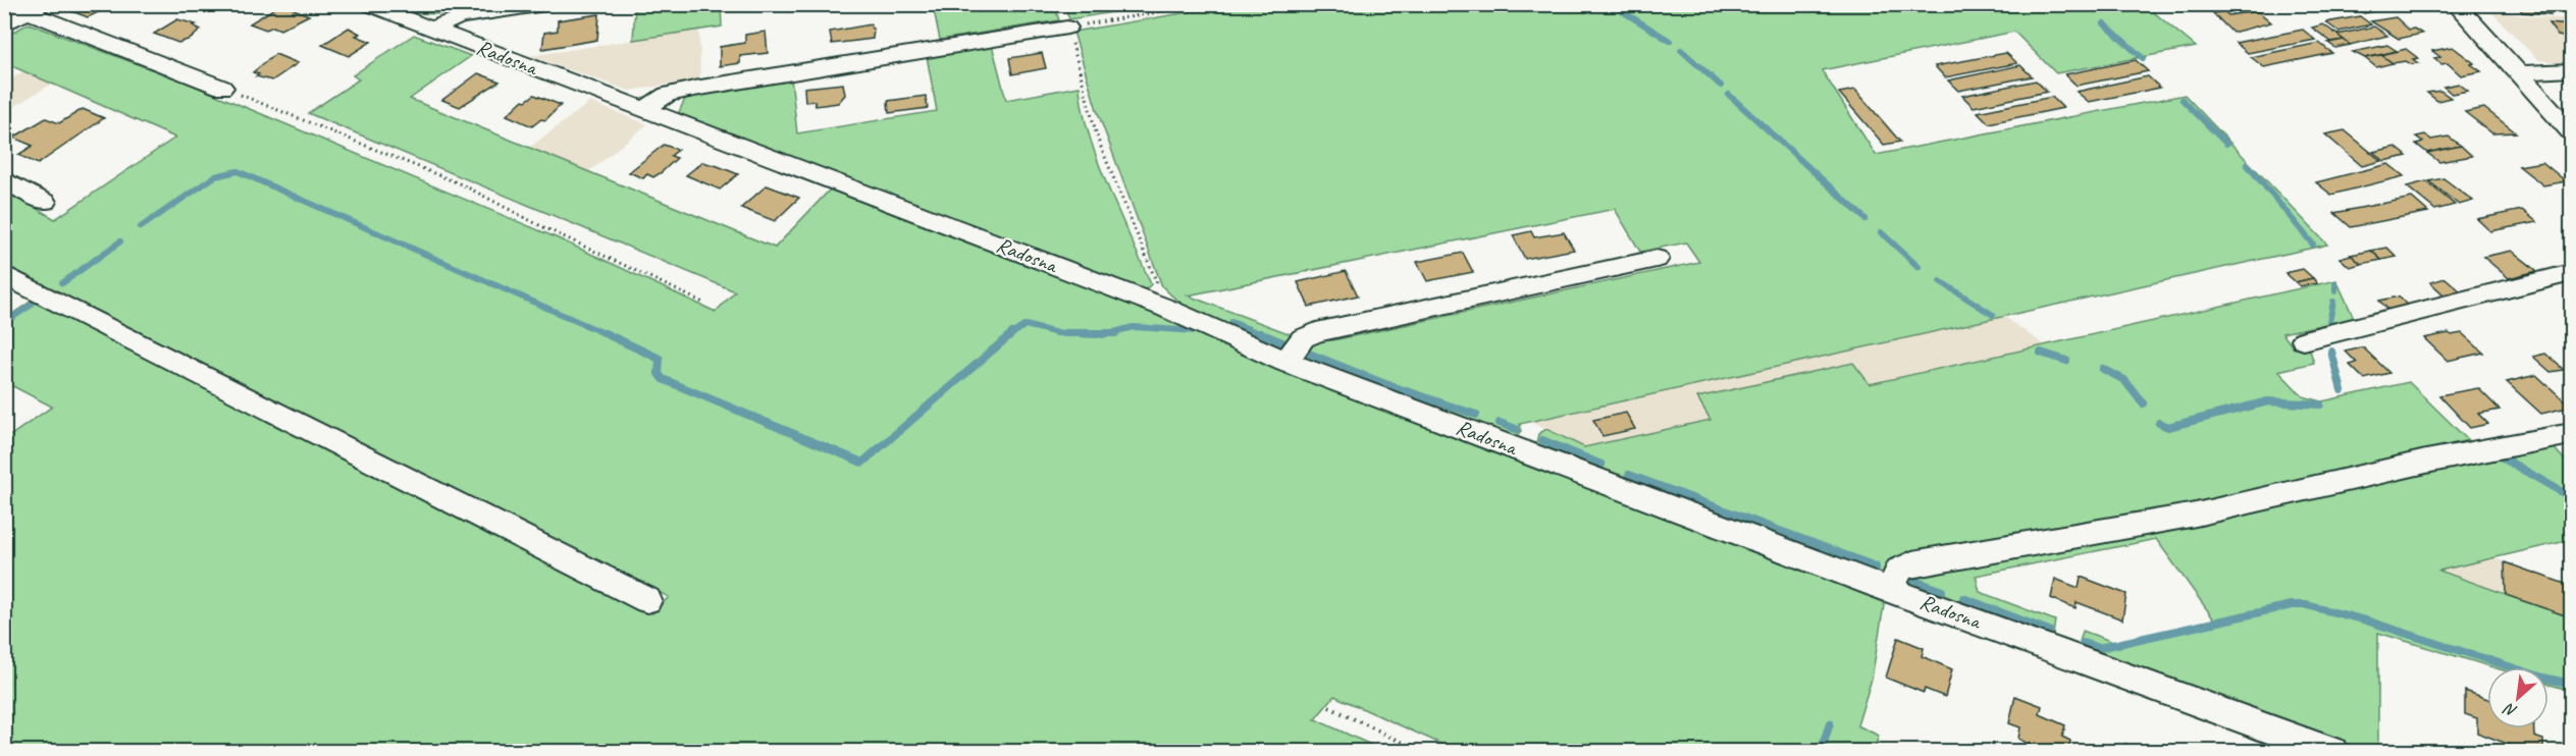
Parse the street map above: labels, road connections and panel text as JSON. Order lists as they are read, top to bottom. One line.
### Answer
{"streets":{"street":["Radosna"]},"north":"bottom left"}
